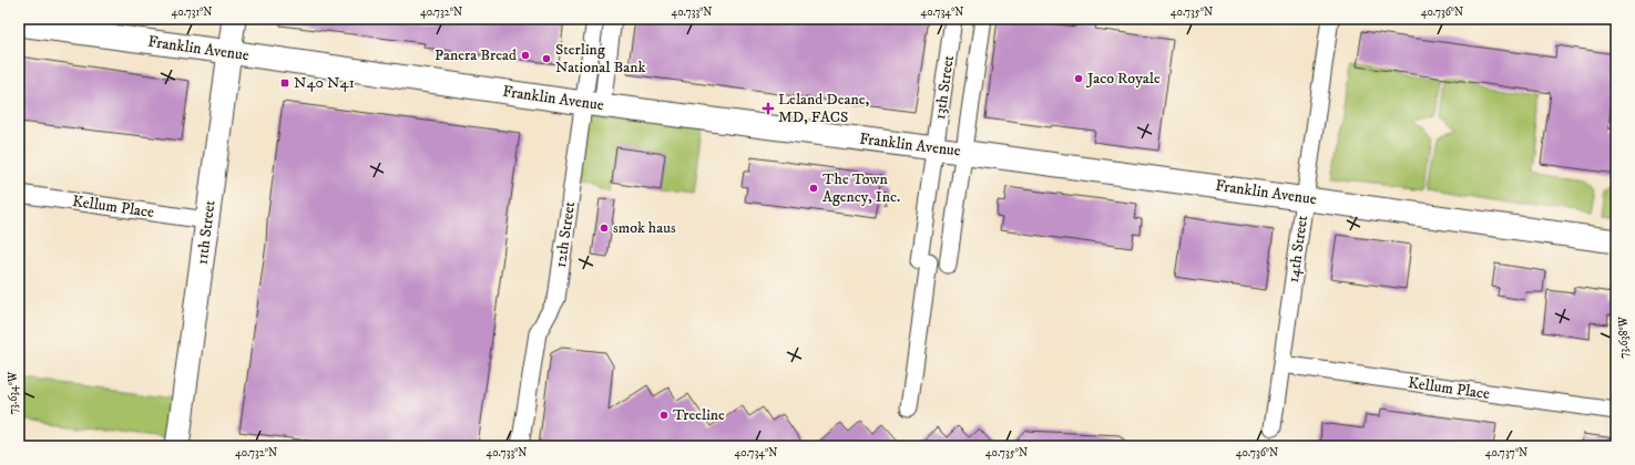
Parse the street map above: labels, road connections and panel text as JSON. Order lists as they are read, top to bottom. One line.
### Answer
{"streets":{"main road":["Franklin Avenue","11th Street"],"street":["13th Street","Kellum Place","12th Street","14th Street"]},"crossings":[["Franklin Avenue","13th Street"],["Franklin Avenue","11th Street"],["Franklin Avenue","12th Street"],["Franklin Avenue","14th Street"],["Kellum Place","11th Street"],["Kellum Place","14th Street"]],"places":{"other":["Panera Bread","Sterling National Bank","Jaco Royale","The Town Agency, Inc.","smok haus","Treeline"],"transit":["N40 N41"],"health":["Leland Deane, MD, FACS"]},"coordinates":["40.731°N","40.732°N","40.733°N","40.734°N","40.735°N","40.736°N","73.638°W","73.634°W","40.737°N"]}
